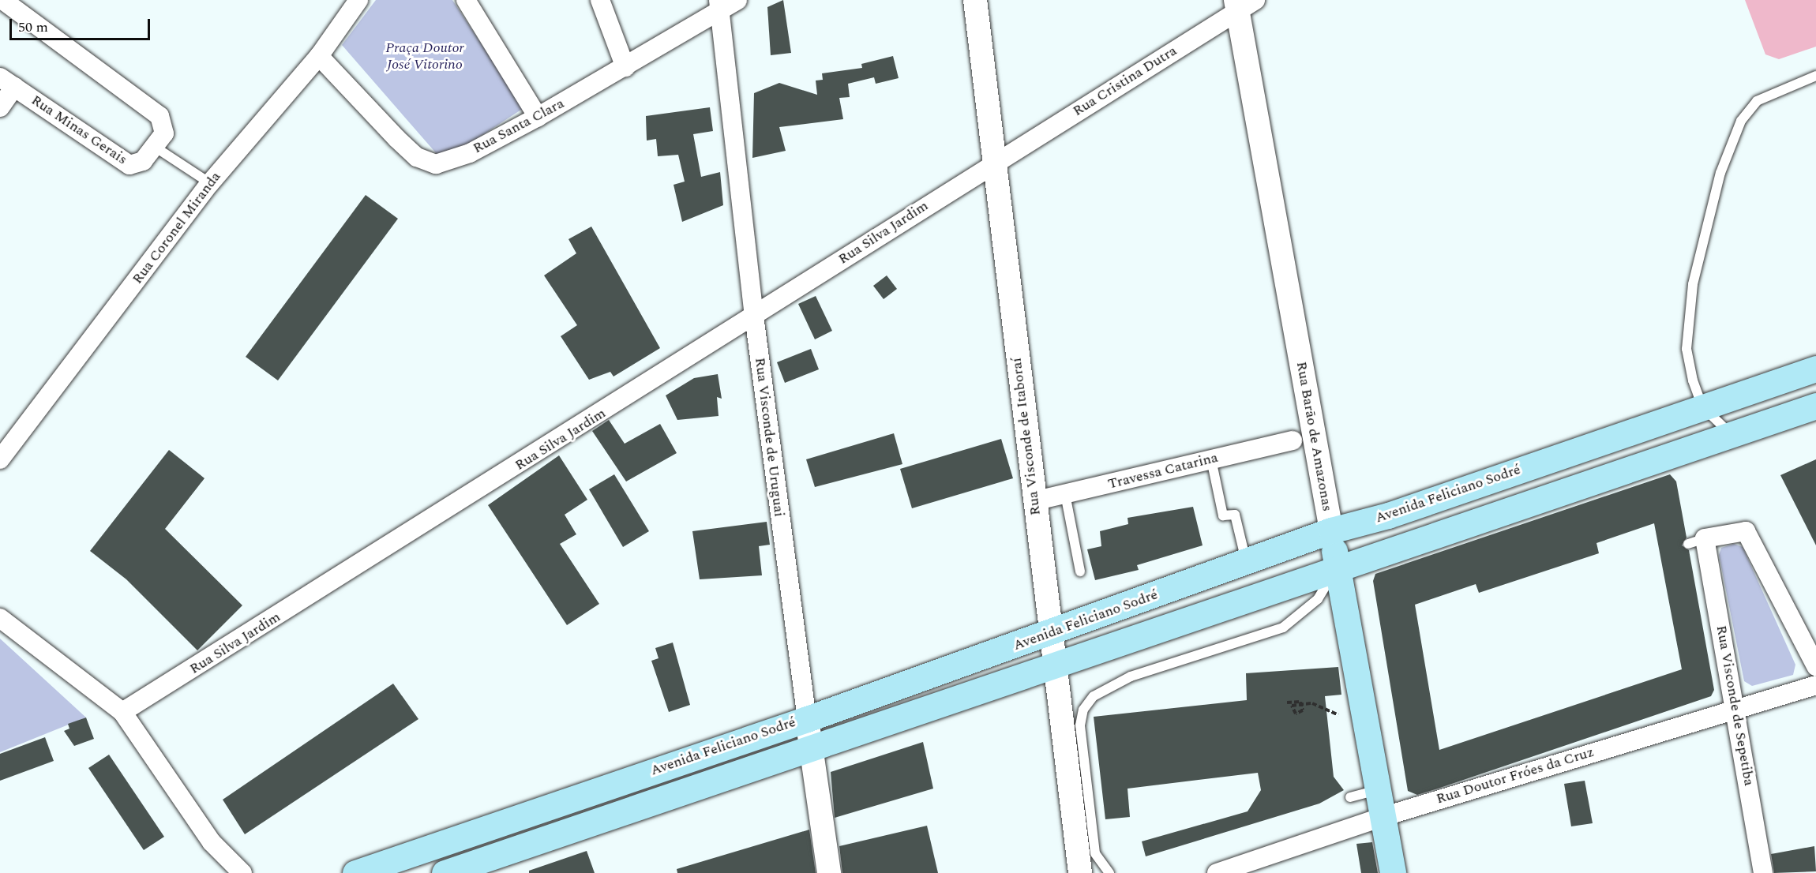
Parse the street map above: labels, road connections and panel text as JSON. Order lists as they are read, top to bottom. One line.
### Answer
{"streets":{"main road":["Rua Barão de Amazonas","Avenida Feliciano Sodré"],"street":["Rua Cristina Dutra","Rua Santa Clara","Rua Minas Gerais","Rua Coronel Miranda","Rua Silva Jardim","Rua Visconde de Itaboraí","Rua Visconde de Uruguai","Travessa Catarina","Rua Visconde de Sepetiba","Rua Doutor Fróes da Cruz"]},"crossings":[["Rua Cristina Dutra","Rua Silva Jardim"],["Rua Cristina Dutra","Rua Visconde de Itaboraí"],["Rua Cristina Dutra","Rua Barão de Amazonas"],["Rua Santa Clara","Rua Coronel Miranda"],["Rua Santa Clara","Rua Visconde de Uruguai"],["Rua Silva Jardim","Rua Visconde de Itaboraí"],["Rua Silva Jardim","Rua Visconde de Uruguai"],["Rua Visconde de Itaboraí","Travessa Catarina"],["Rua Visconde de Itaboraí","Avenida Feliciano Sodré"],["Rua Barão de Amazonas","Avenida Feliciano Sodré"],["Rua Barão de Amazonas","Rua Doutor Fróes da Cruz"],["Rua Visconde de Uruguai","Avenida Feliciano Sodré"],["Rua Visconde de Sepetiba","Rua Doutor Fróes da Cruz"]],"parks":["Praça Doutor José Vitorino"],"scale_bar":"50 m"}
